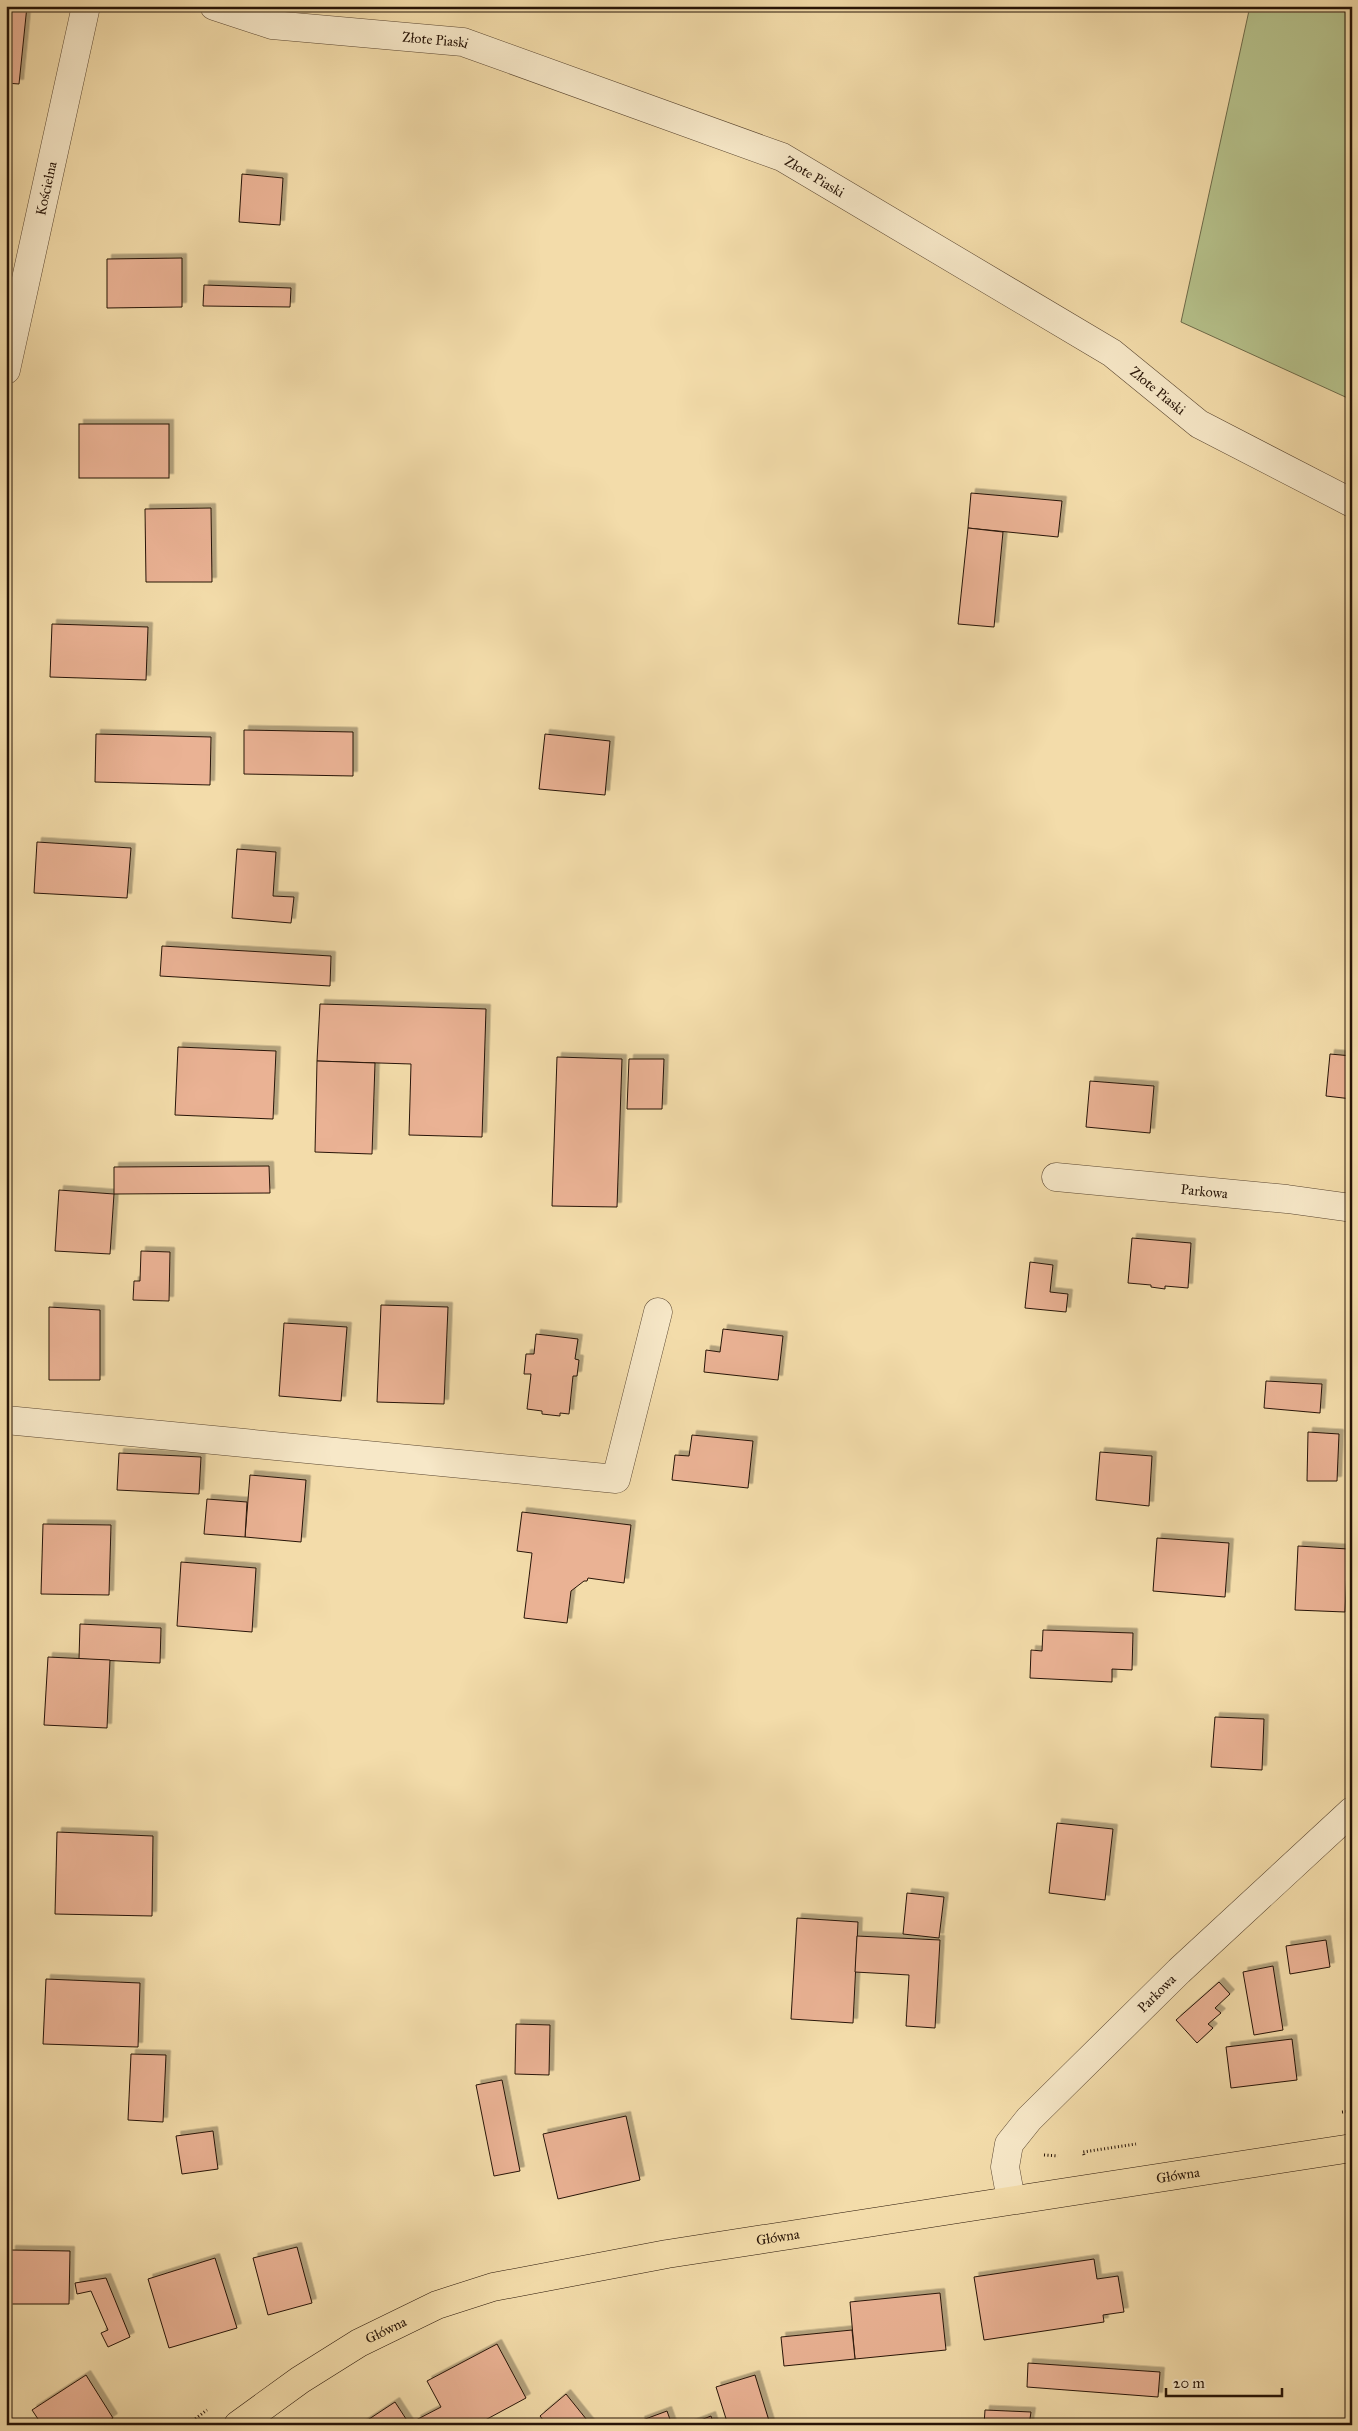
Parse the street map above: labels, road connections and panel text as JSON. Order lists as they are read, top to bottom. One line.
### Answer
{"streets":{"main road":["Główna"],"street":["Złote Piaski","Kościelna","Parkowa"]},"crossings":[["Parkowa","Główna"]],"scale_bar":"20 m"}
